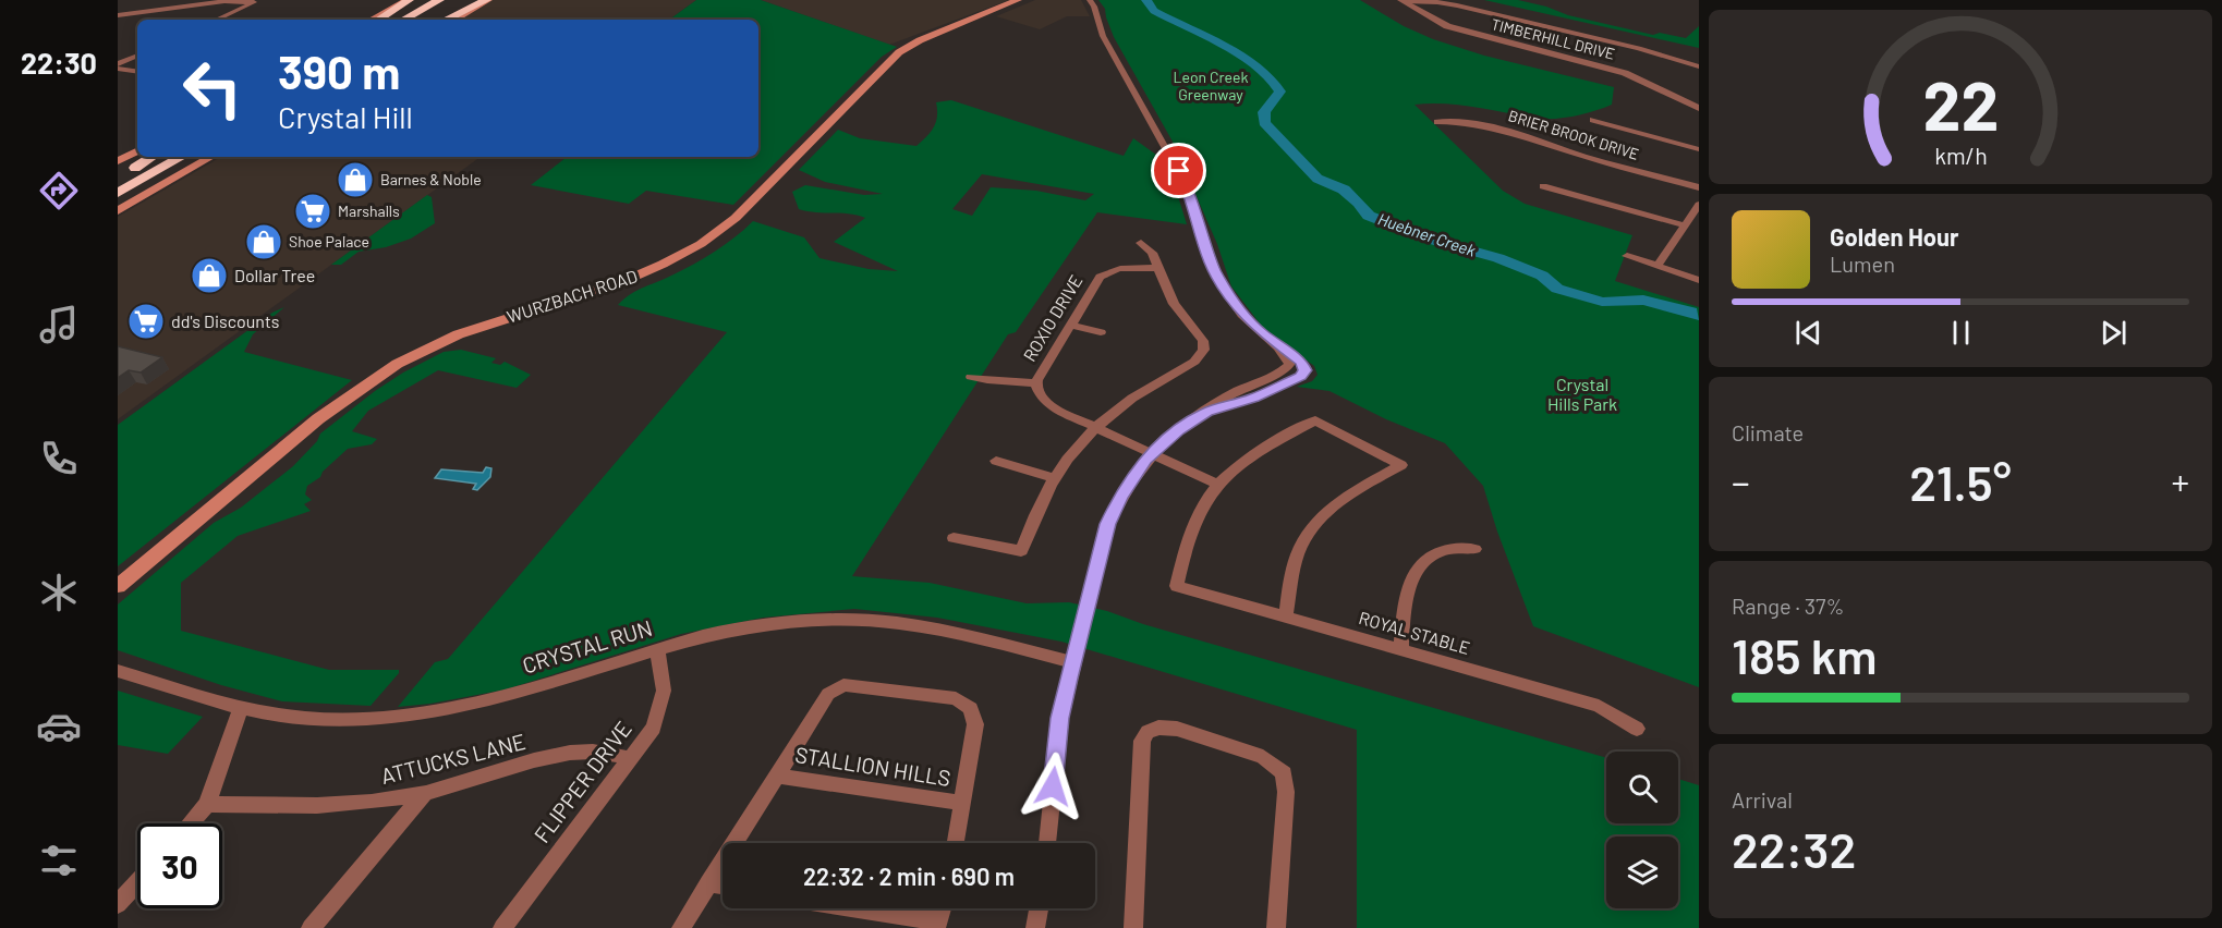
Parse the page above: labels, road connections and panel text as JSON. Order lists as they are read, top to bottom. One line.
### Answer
{"streets":{"main road":["WURZBACH ROAD"],"street":["TIMBERHILL DRIVE","BRIER BROOK DRIVE","ROXIO DRIVE","ROYAL STABLE","CRYSTAL RUN","ATTUCKS LANE","STALLION HILLS","FLIPPER DRIVE"]},"crossings":[["ROXIO DRIVE","ROYAL STABLE"],["CRYSTAL RUN","FLIPPER DRIVE"],["ATTUCKS LANE","FLIPPER DRIVE"]],"water":["Huebner Creek"],"parks":["Leon Creek Greenway","Crystal Hills Park"],"places":{"shop":["Barnes & Noble","Shoe Palace","Dollar Tree"],"supermarket":["Marshalls","dd's Discounts"]},"page":{"tabs":"22:30","turn":["390 m","Crystal Hill"],"song":["Golden Hour","Lumen"],"tile":["Climate",["Range · 37%","185 km"],["Arrival","22:32"]],"heat":["−","21.5°","+"],"limit":"30","trip":"22:32 · 2 min · 690 m","gauge":["22","km/h"]}}
